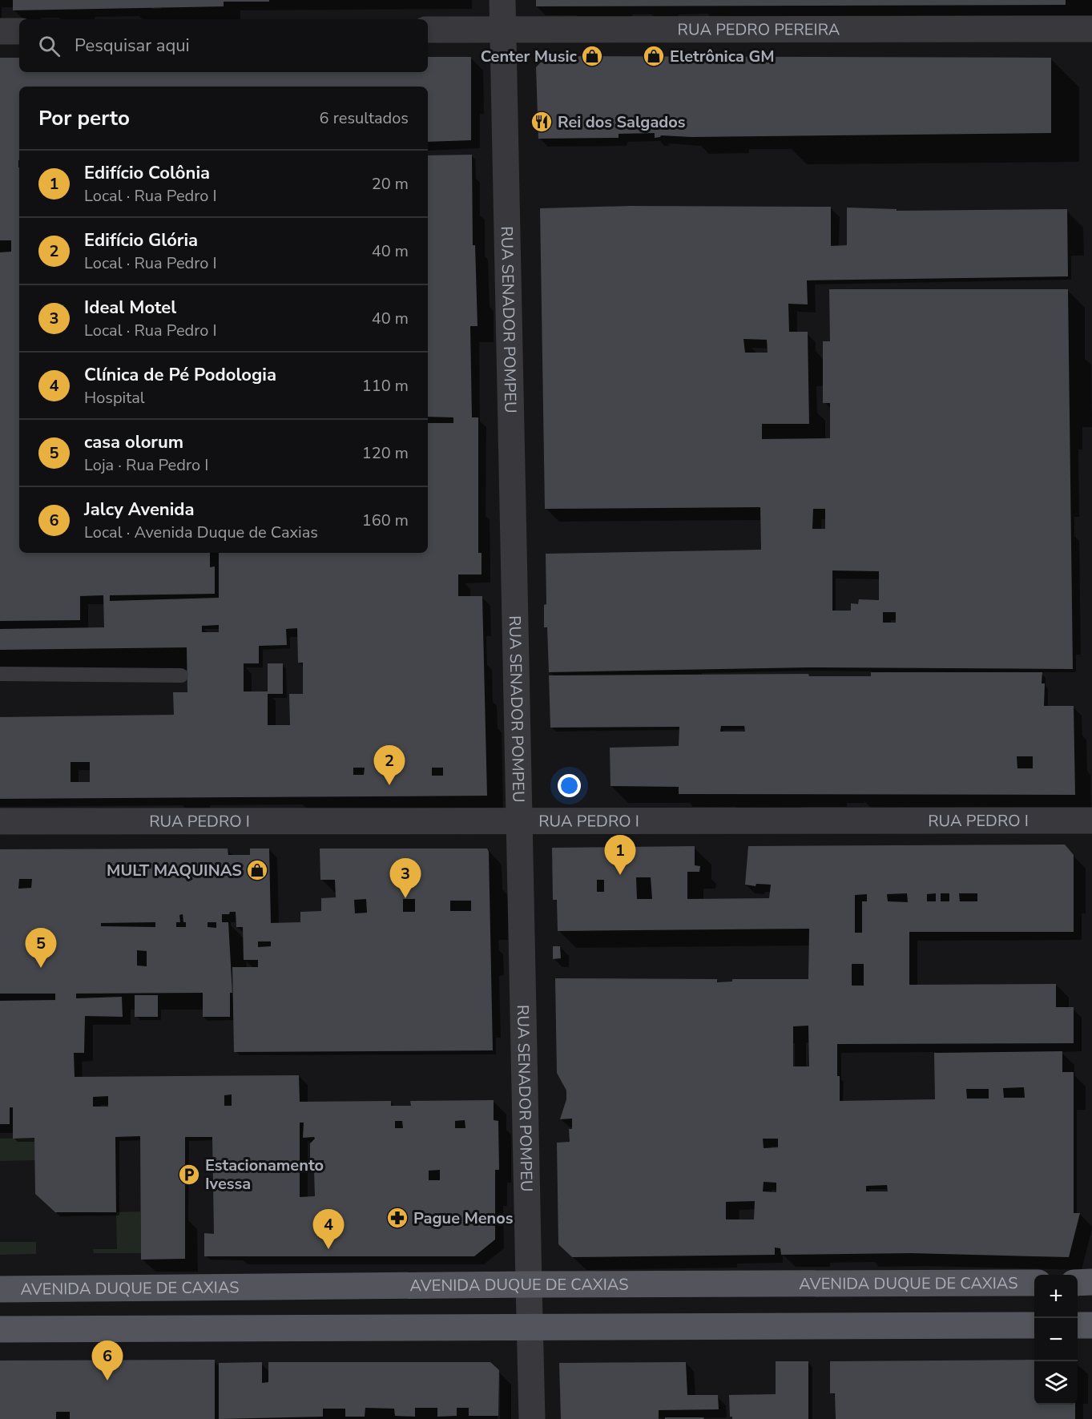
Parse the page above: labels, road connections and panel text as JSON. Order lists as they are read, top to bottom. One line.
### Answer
{"streets":{"main road":["AVENIDA DUQUE DE CAXIAS"],"street":["RUA PEDRO PEREIRA","RUA SENADOR POMPEU","RUA PEDRO I"]},"crossings":[["RUA PEDRO PEREIRA","RUA SENADOR POMPEU"],["RUA SENADOR POMPEU","RUA PEDRO I"],["RUA SENADOR POMPEU","AVENIDA DUQUE DE CAXIAS"]],"places":{"shop":["Center Music","Eletrônica GM","MULT MAQUINAS"],"restaurant":["Rei dos Salgados"],"parking":["Estacionamento Ivessa"],"pharmacy":["Pague Menos"]},"page":{"search":"Pesquisar aqui","heading":["Por perto","6 resultados"],"list":[{"mark":"1","name":"Edifício Colônia","note":"Local · Rua Pedro I","value":"20 m"},{"mark":"2","name":"Edifício Glória","note":"Local · Rua Pedro I","value":"40 m"},{"mark":"3","name":"Ideal Motel","note":"Local · Rua Pedro I","value":"40 m"},{"mark":"4","name":"Clínica de Pé Podologia","note":"Hospital","value":"110 m"},{"mark":"5","name":"casa olorum","note":"Loja · Rua Pedro I","value":"120 m"},{"mark":"6","name":"Jalcy Avenida","note":"Local · Avenida Duque de Caxias","value":"160 m"}],"pins":["2","1","3","5","4","6"],"map_buttons":["+","−"]}}
